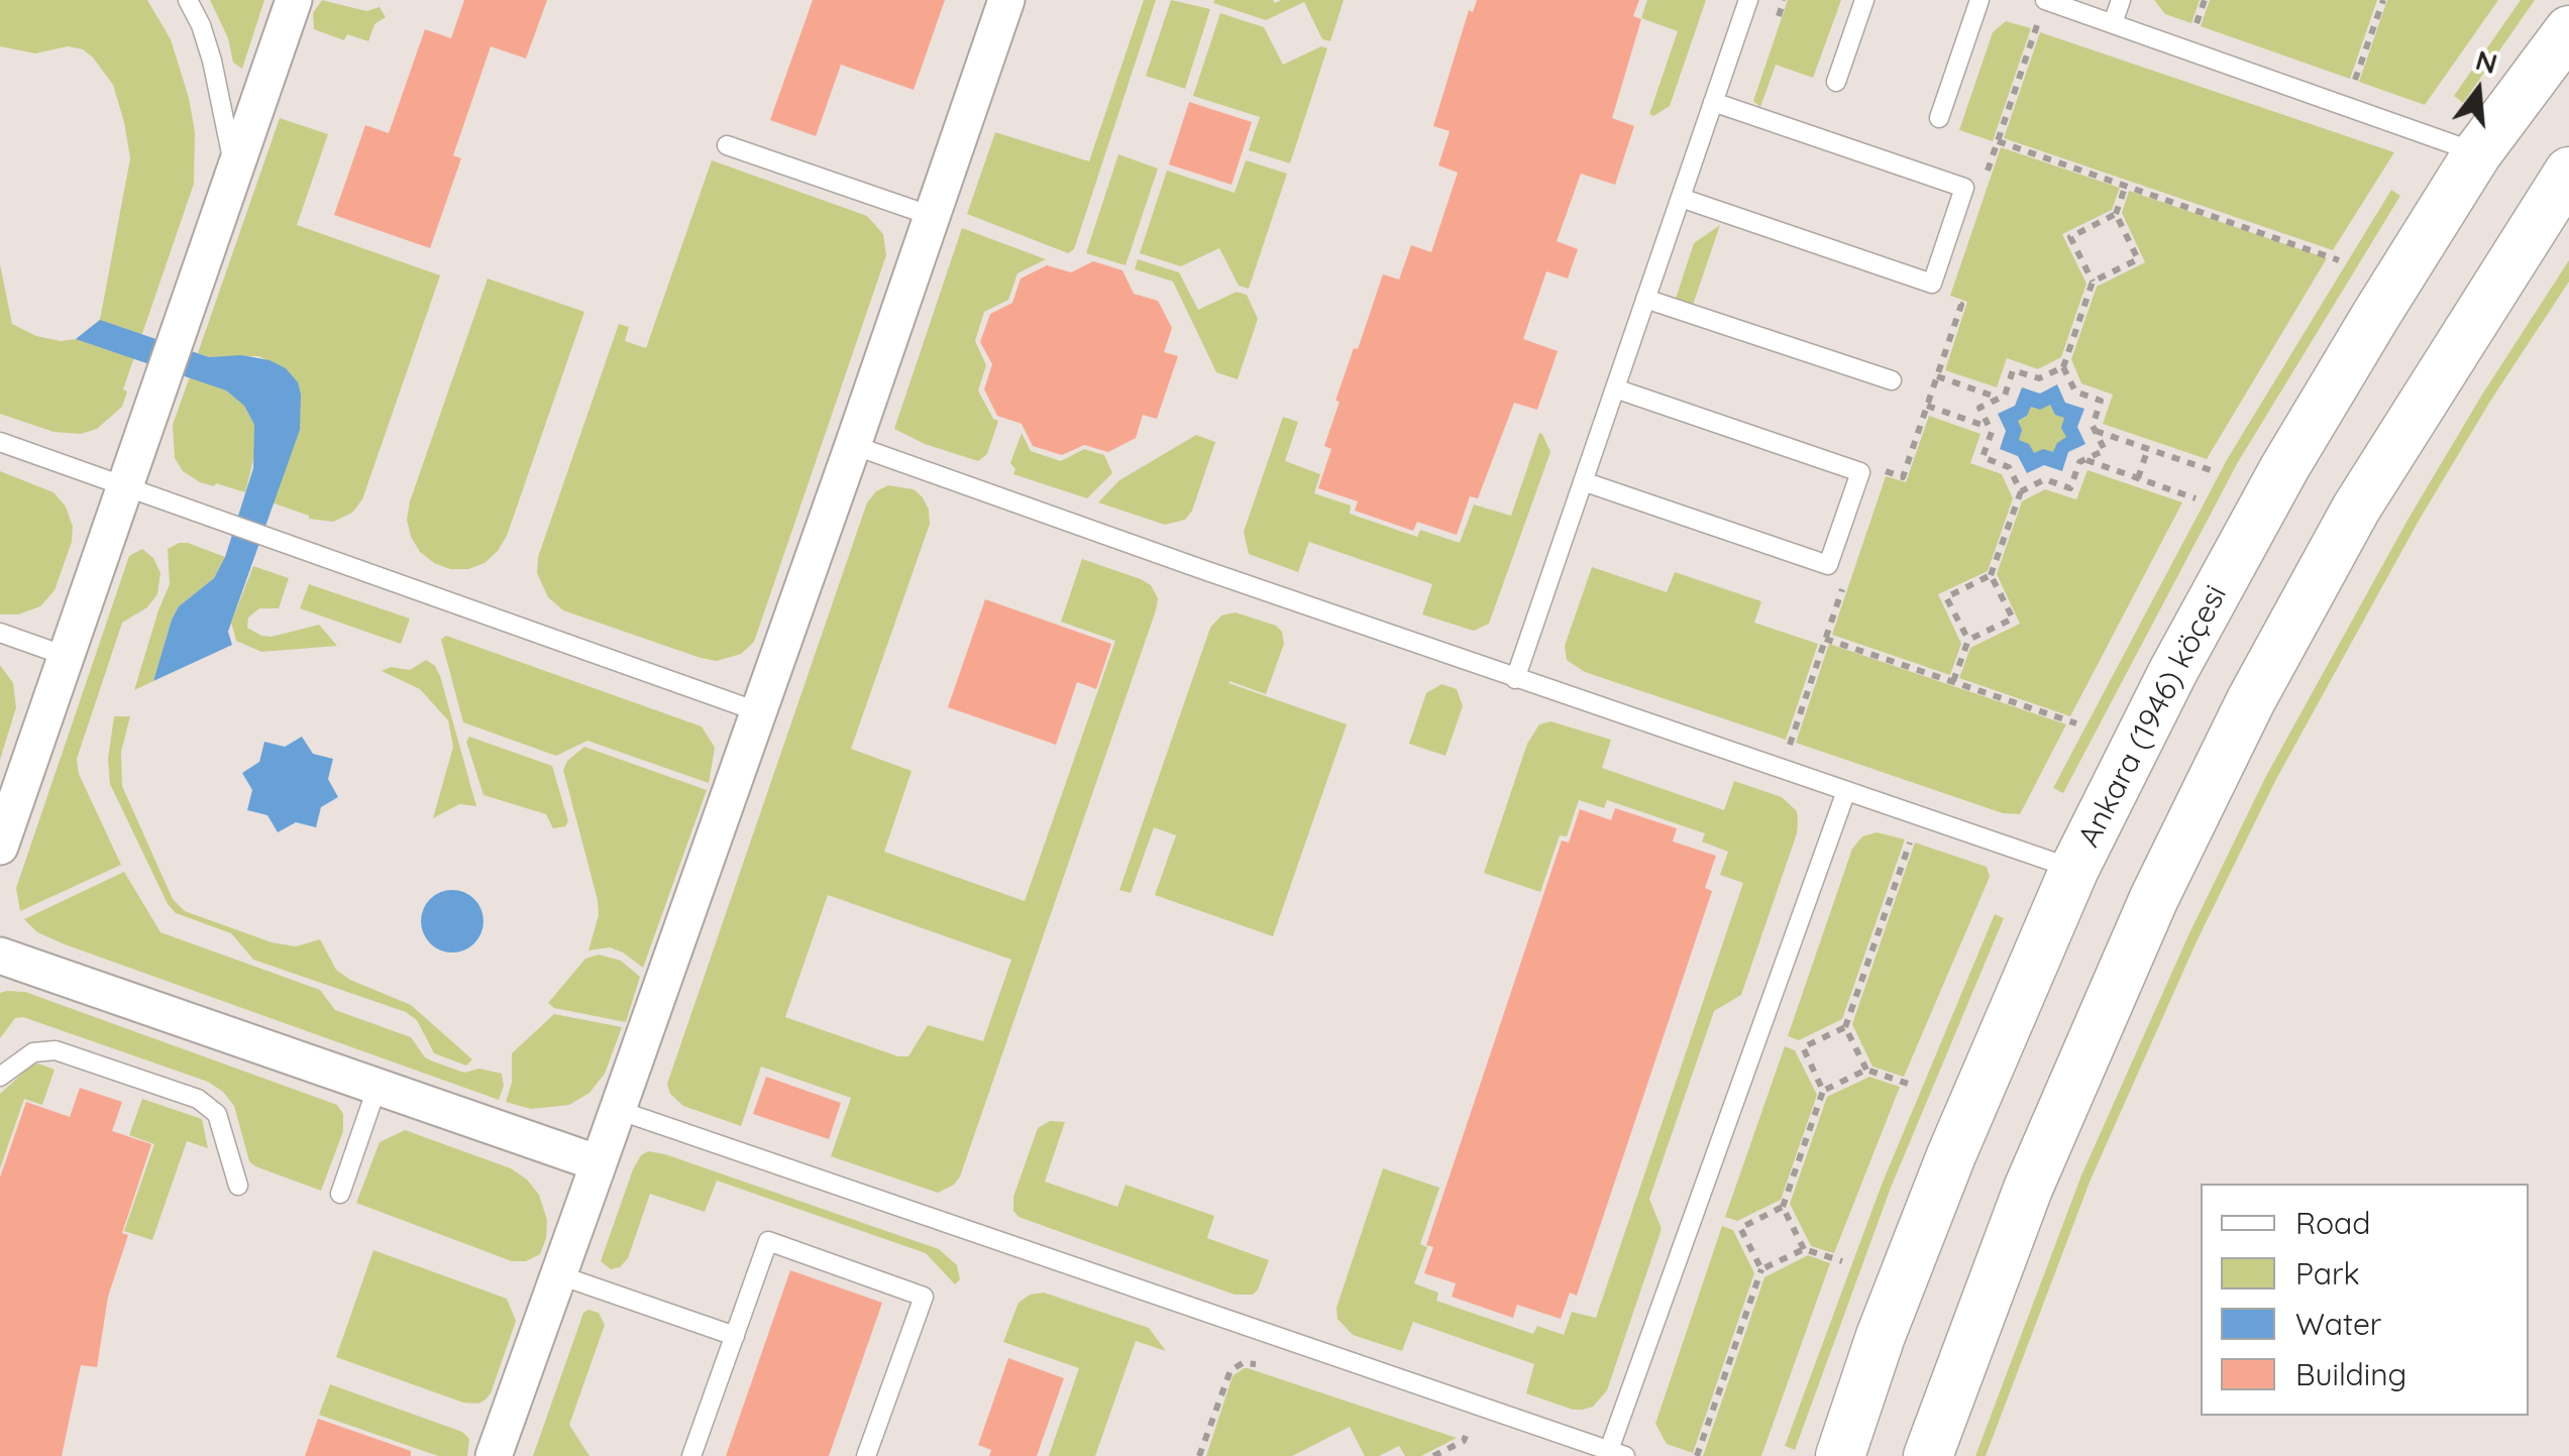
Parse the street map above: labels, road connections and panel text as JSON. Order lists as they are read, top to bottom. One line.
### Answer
{"streets":{"main road":["Ankara (1946) köçesi"]},"legend":["Road","Park","Water","Building"],"north":"top"}
